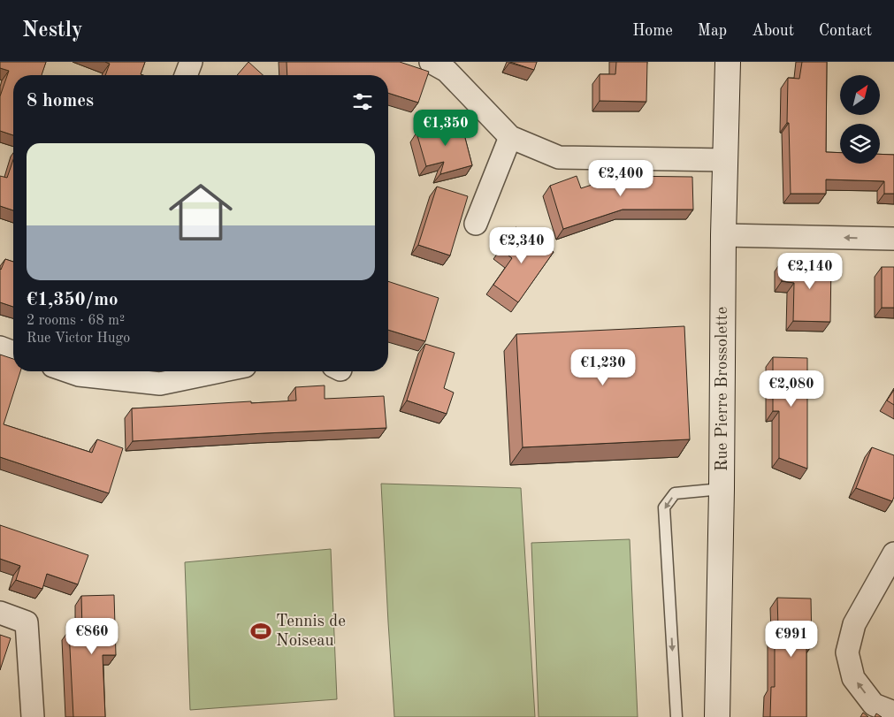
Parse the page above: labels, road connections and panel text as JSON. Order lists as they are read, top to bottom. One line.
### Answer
{"streets":{"street":["Rue Pierre Brossolette"]},"places":{"sports":["Tennis de Noiseau"]},"north":"top right","page":{"header":"Nestly","nav":["Home","Map","About","Contact"],"heading":"8 homes","price":["€1,350","€2,400","€2,340","€2,140","€1,230","€2,080","€860","€991"],"list":[{"name":"€1,350/mo","note":"2 rooms · 68 m² · Rue Victor Hugo"}]}}
